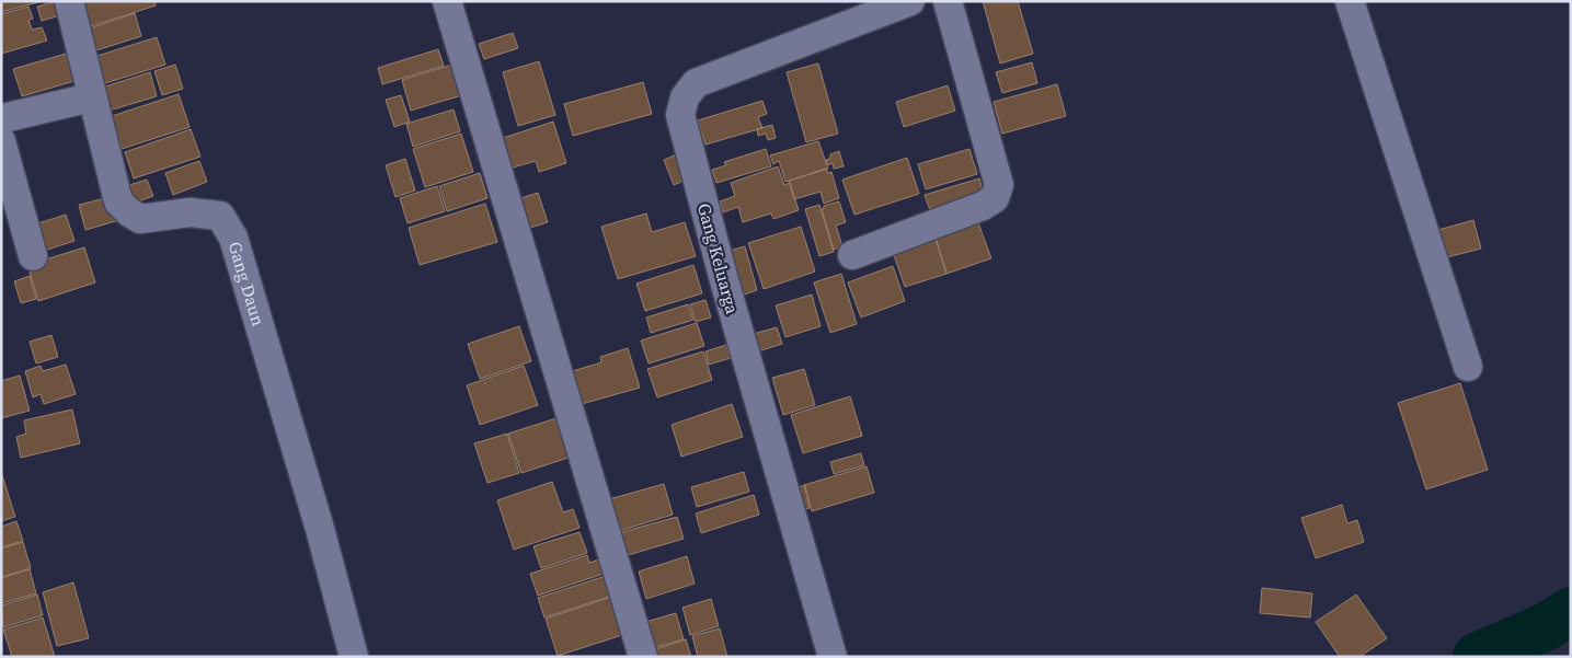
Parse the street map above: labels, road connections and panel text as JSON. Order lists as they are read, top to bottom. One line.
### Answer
{"streets":{"street":["Gang Keluarga","Gang Daun"]}}
